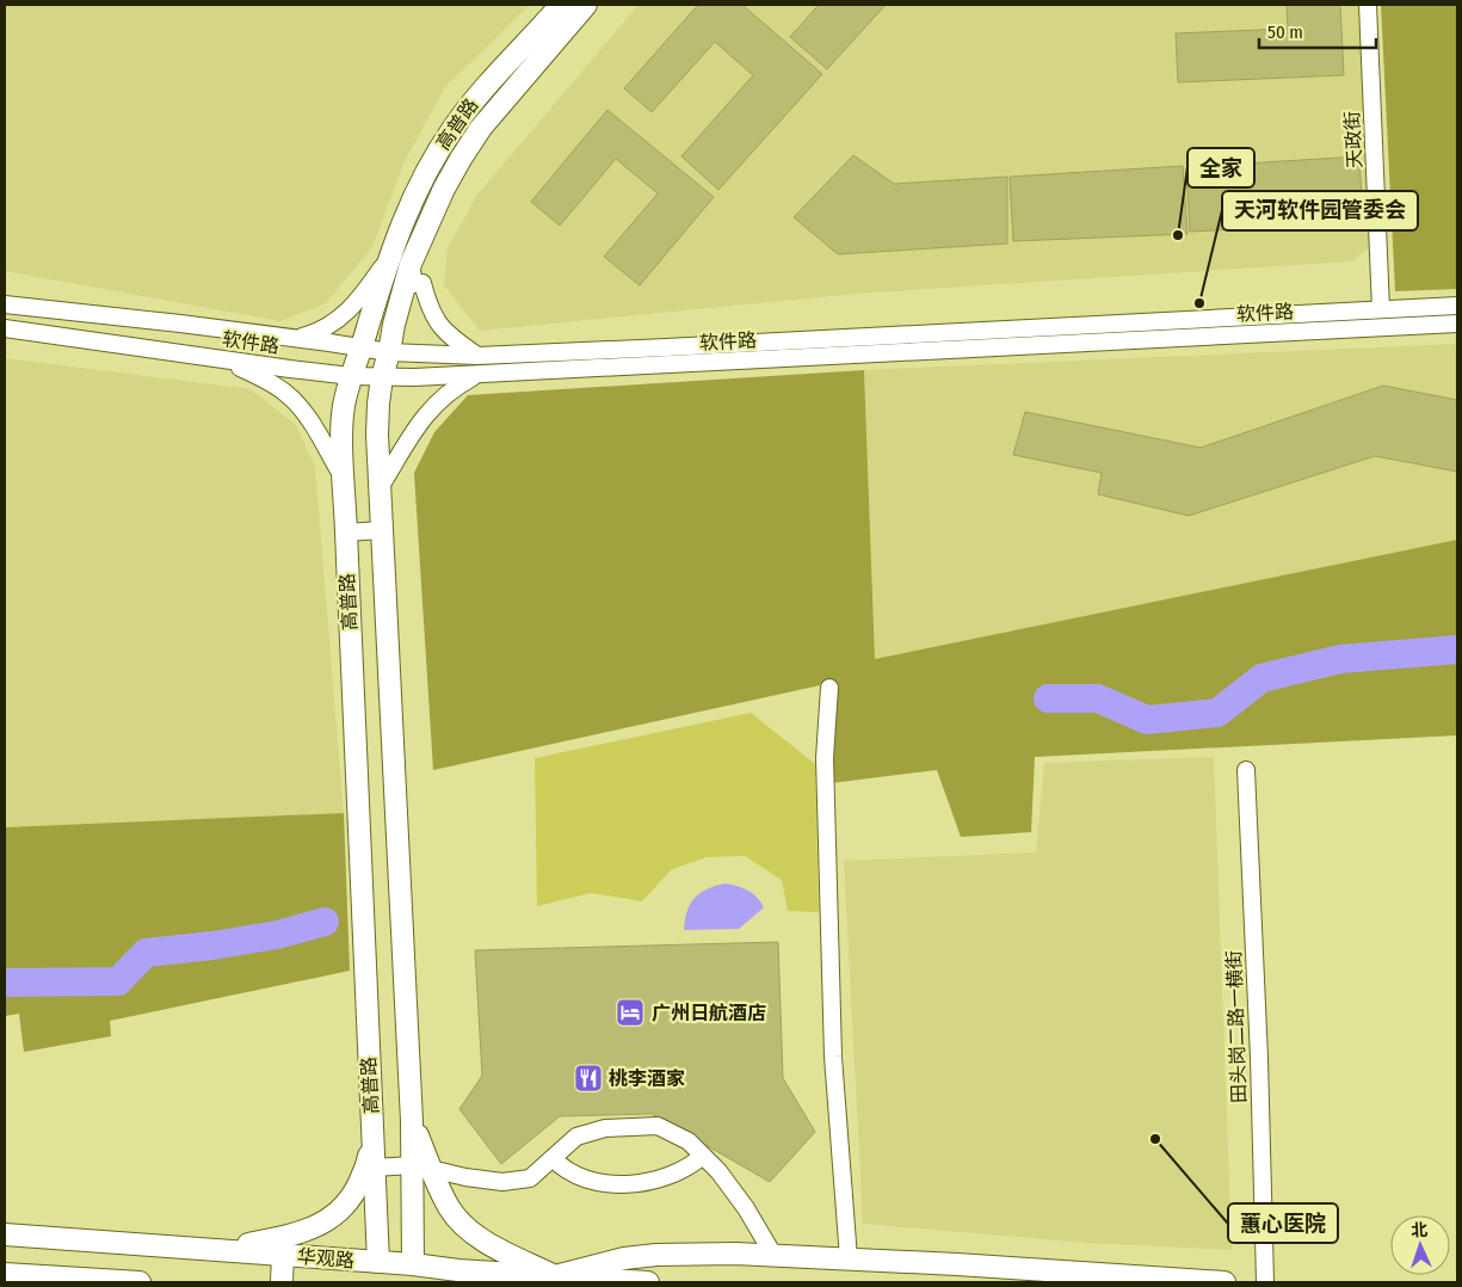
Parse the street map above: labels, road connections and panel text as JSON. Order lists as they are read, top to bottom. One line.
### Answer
{"streets":{"main road":["高普路","华观路"],"street":["天政街","软件路","田头岗二路一横街"]},"crossings":[["高普路","软件路"],["高普路","华观路"],["天政街","软件路"]],"places":{"other":["全家","天河软件园管委会","蕙心医院"],"hotel":["广州日航酒店"],"restaurant":["桃李酒家"]},"scale_bar":"50 m","north":"top"}
